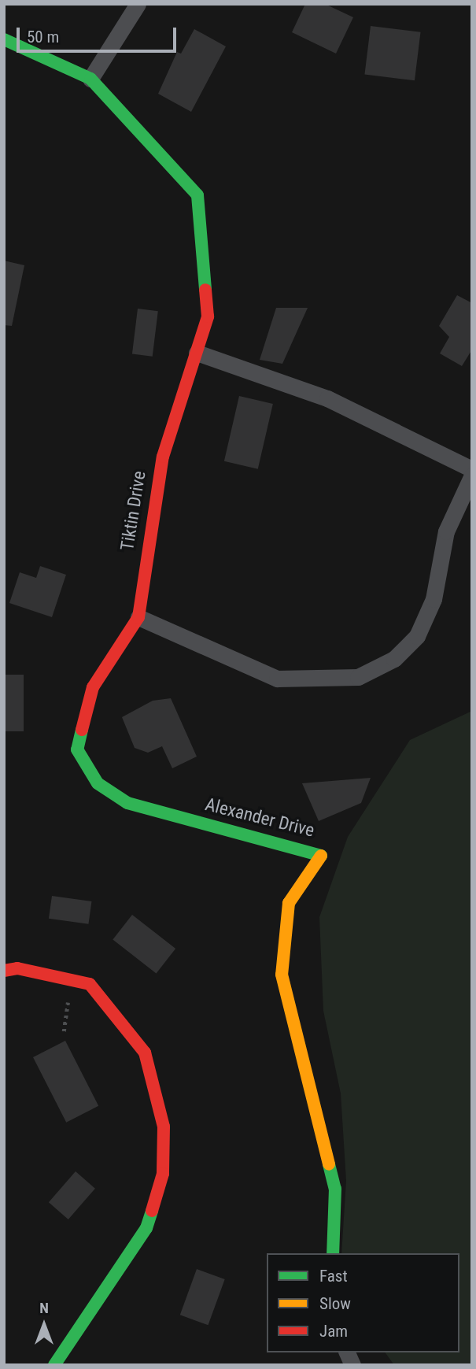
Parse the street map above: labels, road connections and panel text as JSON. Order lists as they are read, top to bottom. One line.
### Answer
{"streets":{"street":["Tiktin Drive","Alexander Drive"]},"crossings":[["Tiktin Drive","Alexander Drive"]],"legend":["Fast","Slow","Jam"],"scale_bar":"50 m","north":"top"}
